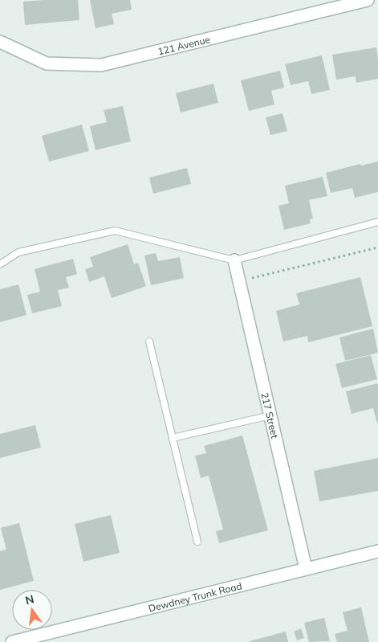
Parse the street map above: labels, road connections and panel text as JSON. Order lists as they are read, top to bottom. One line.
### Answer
{"streets":{"street":["121 Avenue","217 Street","Dewdney Trunk Road"]},"crossings":[["217 Street","Dewdney Trunk Road"]],"north":"top"}
